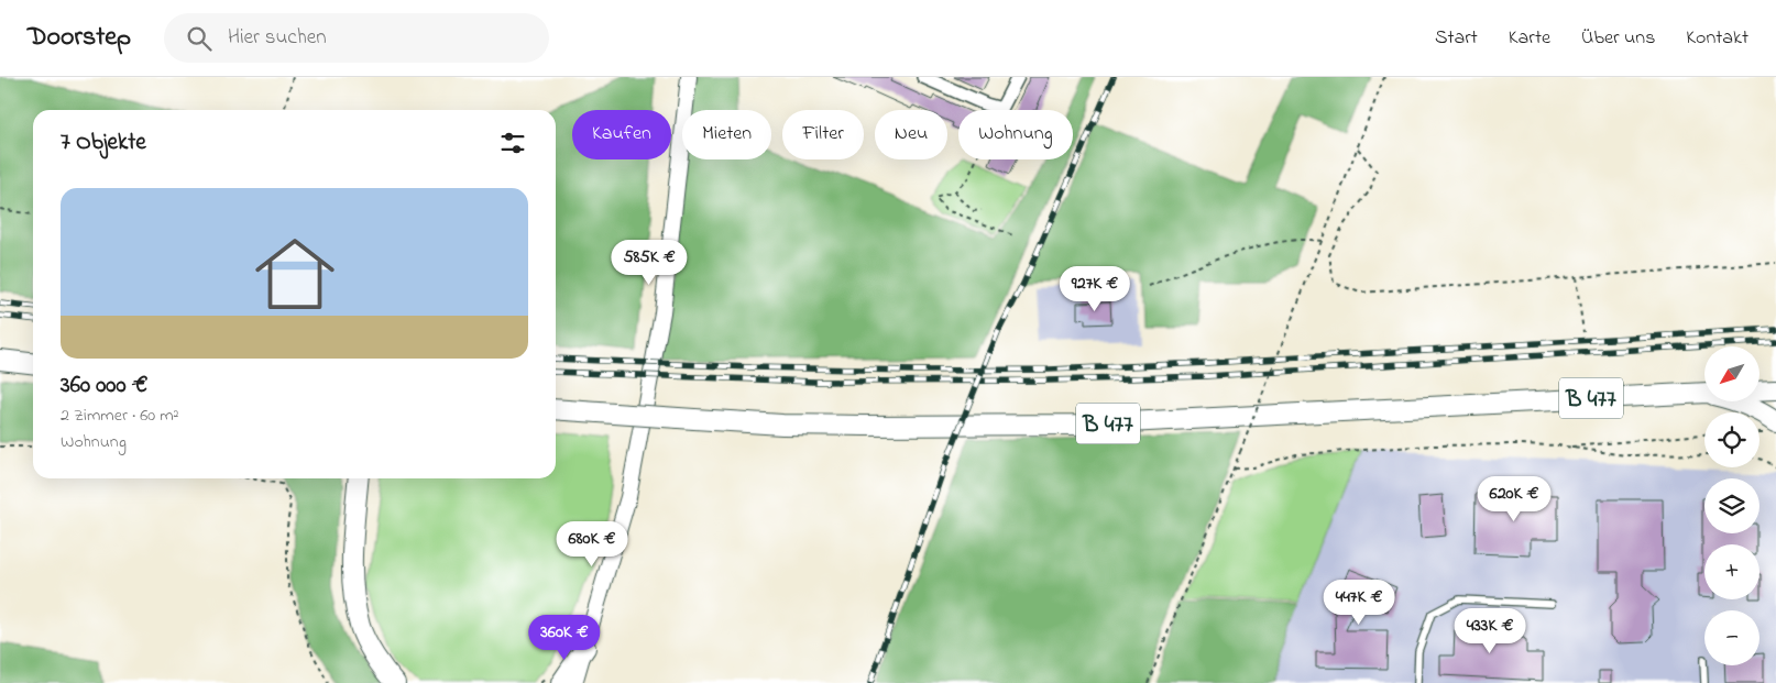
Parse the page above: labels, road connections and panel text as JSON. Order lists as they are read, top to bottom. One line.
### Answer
{"streets":{"main road":["B 477"]},"north":"bottom left","page":{"header":"Doorstep","search":"Hier suchen","nav":["Start","Karte","Über uns","Kontakt"],"chip":["Kaufen","Mieten","Filter","Neu","Wohnung"],"heading":"7 Objekte","list":[{"name":"360 000 €","note":"2 Zimmer · 60 m² · Wohnung"}],"price":["585K €","927K €","620K €","680K €","447K €","433K €","360K €"],"map_buttons":["+","−"]}}
